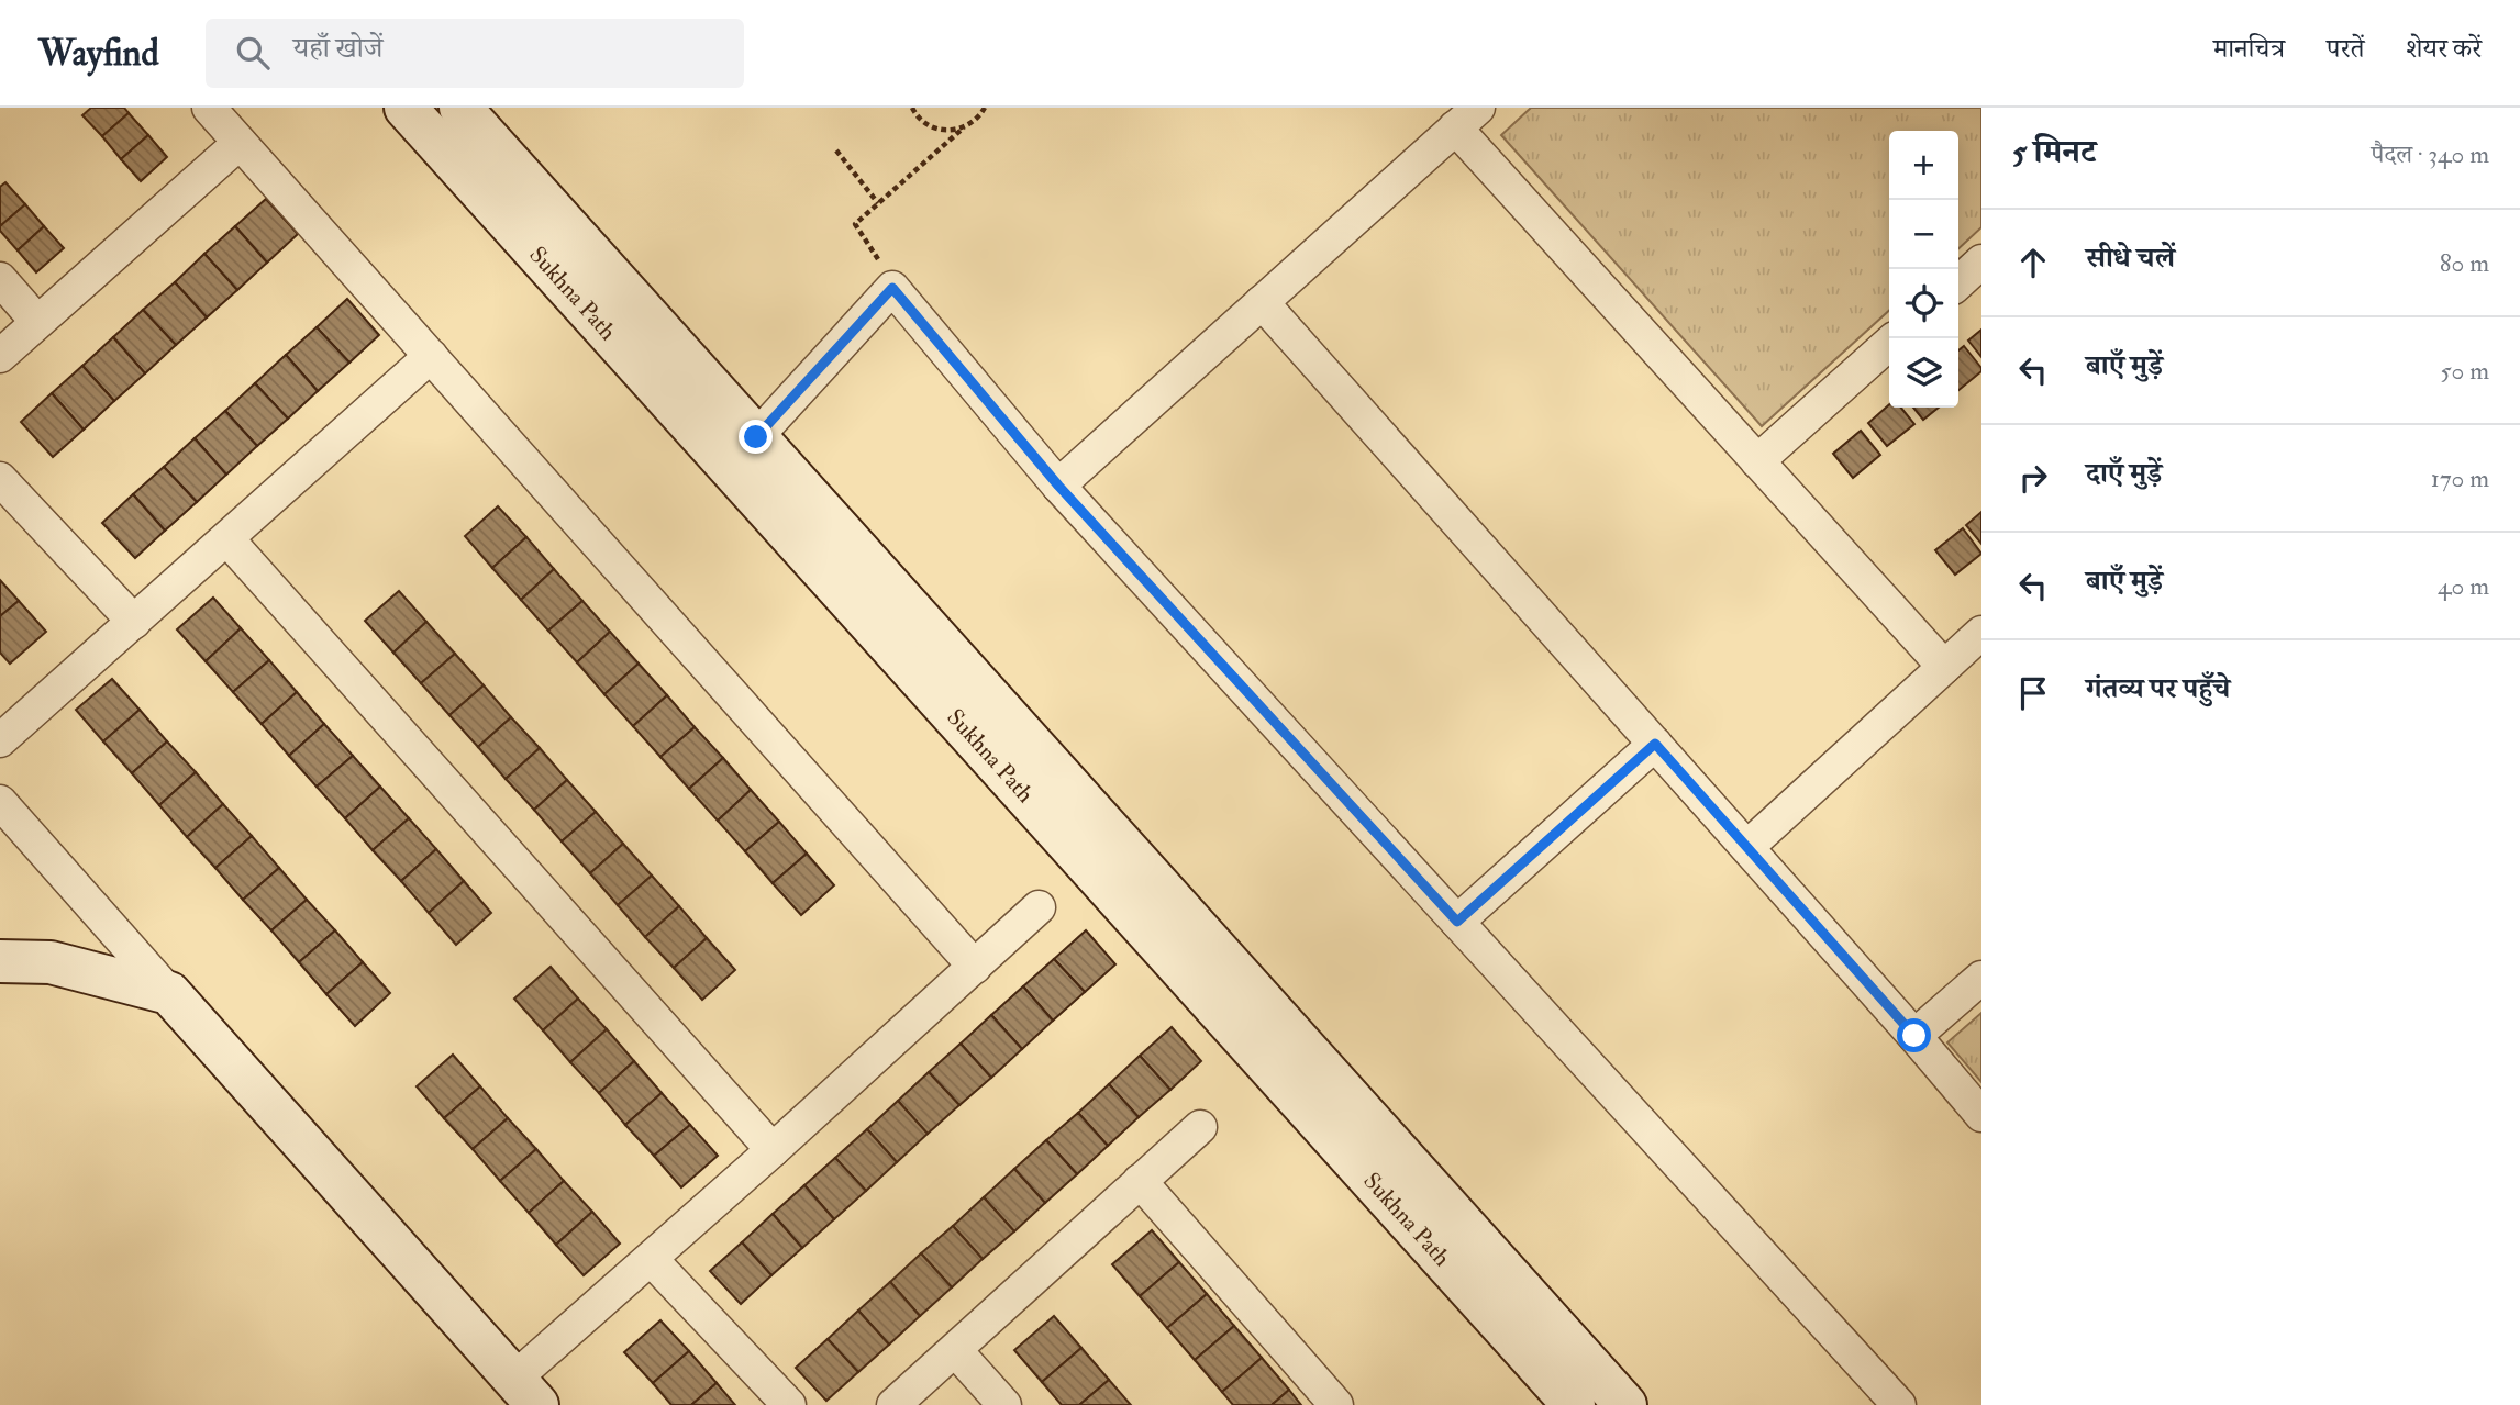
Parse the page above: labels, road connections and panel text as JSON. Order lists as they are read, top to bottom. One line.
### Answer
{"streets":{"main road":["Sukhna Path"]},"page":{"header":"Wayfind","search":"यहाँ खोजें","nav":["मानचित्र","परतें","शेयर करें"],"heading":["5 मिनट","पैदल · 340 m"],"map_buttons":["+","−"],"list":[["सीधे चलें","80 m"],["बाएँ मुड़ें","50 m"],["दाएँ मुड़ें","170 m"],["बाएँ मुड़ें","40 m"],"गंतव्य पर पहुँचे"]}}
